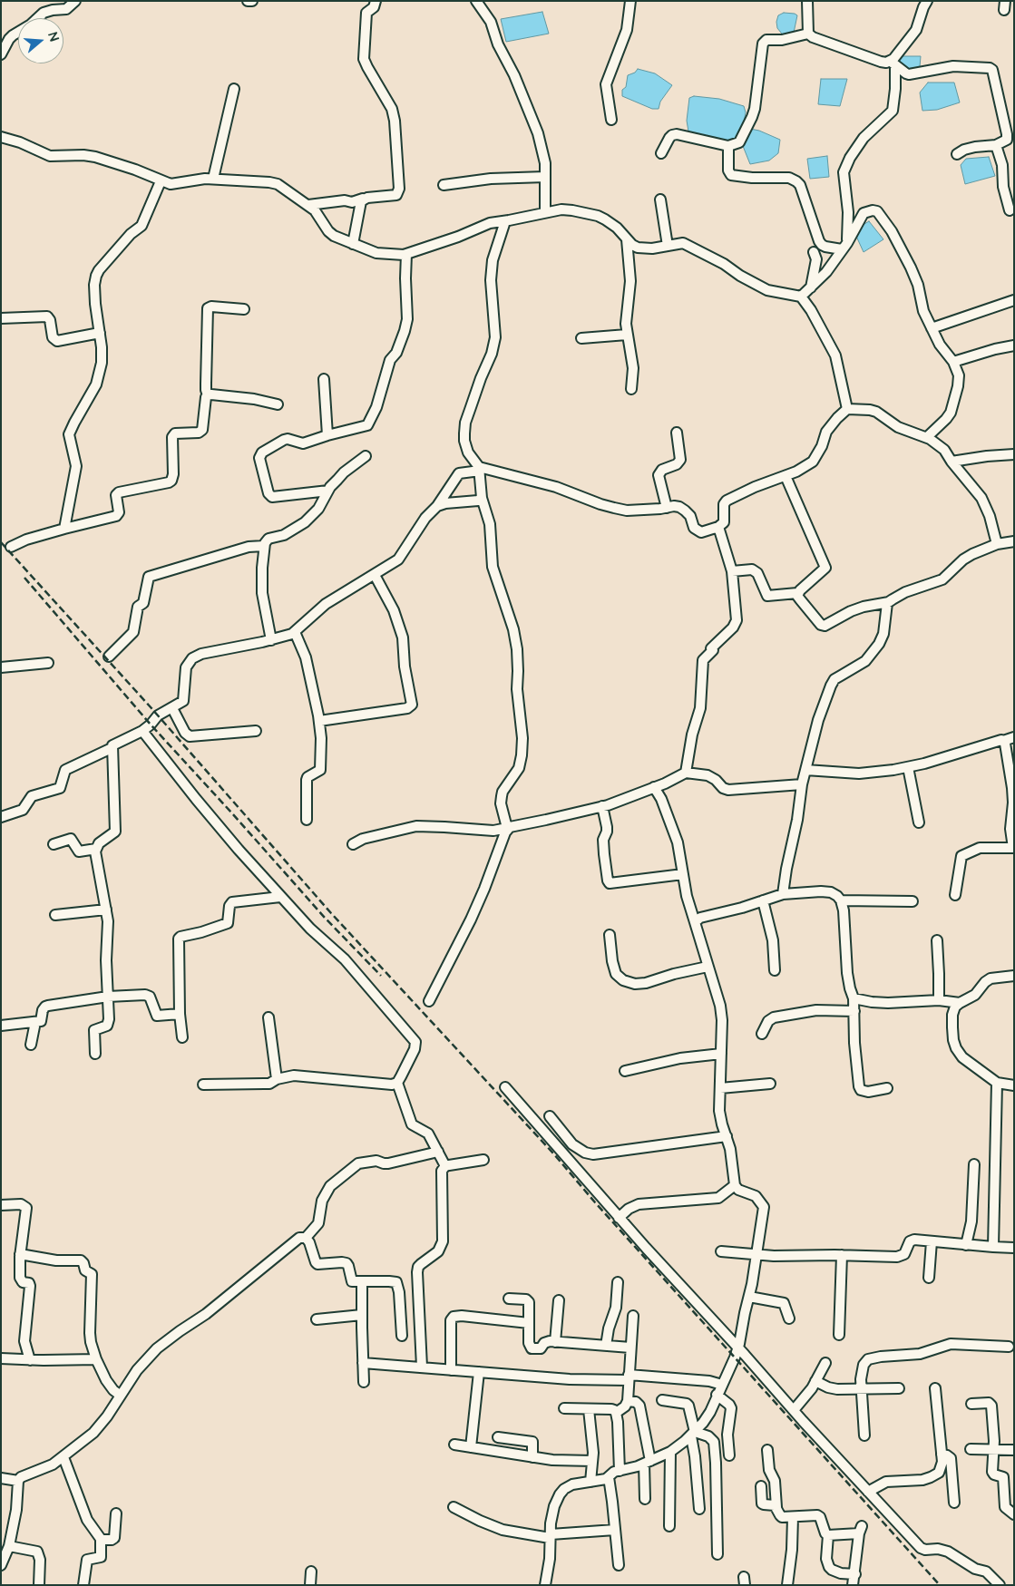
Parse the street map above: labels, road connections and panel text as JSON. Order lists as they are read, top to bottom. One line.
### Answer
{"north":"right"}
